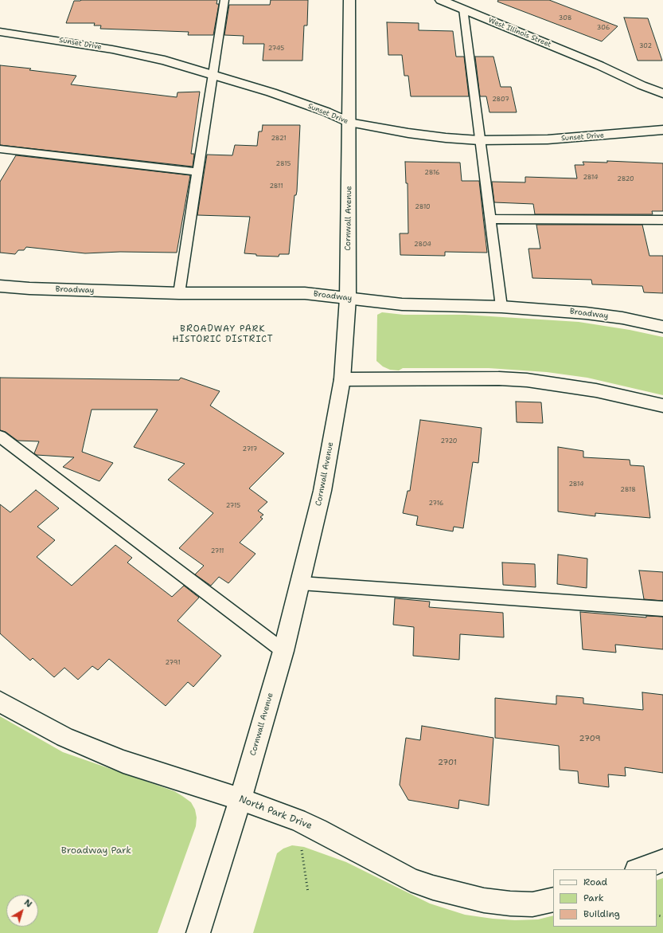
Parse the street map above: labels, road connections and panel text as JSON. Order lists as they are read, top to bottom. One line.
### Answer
{"streets":{"street":["West Illinois Street","Sunset Drive","Cornwall Avenue","Broadway","North Park Drive"]},"crossings":[["Sunset Drive","Cornwall Avenue"],["Cornwall Avenue","Broadway"],["Cornwall Avenue","North Park Drive"]],"districts":["BROADWAY PARK HISTORIC DISTRICT"],"parks":["Broadway Park"],"house_numbers":["308","306","302","2745","2807","2821","2815","2816","2814","2820","2811","2810","2804","2720","2717","2814","2818","2716","2715","2711","2791","2709","2701"],"legend":["Road","Park","Building"],"north":"top right"}
